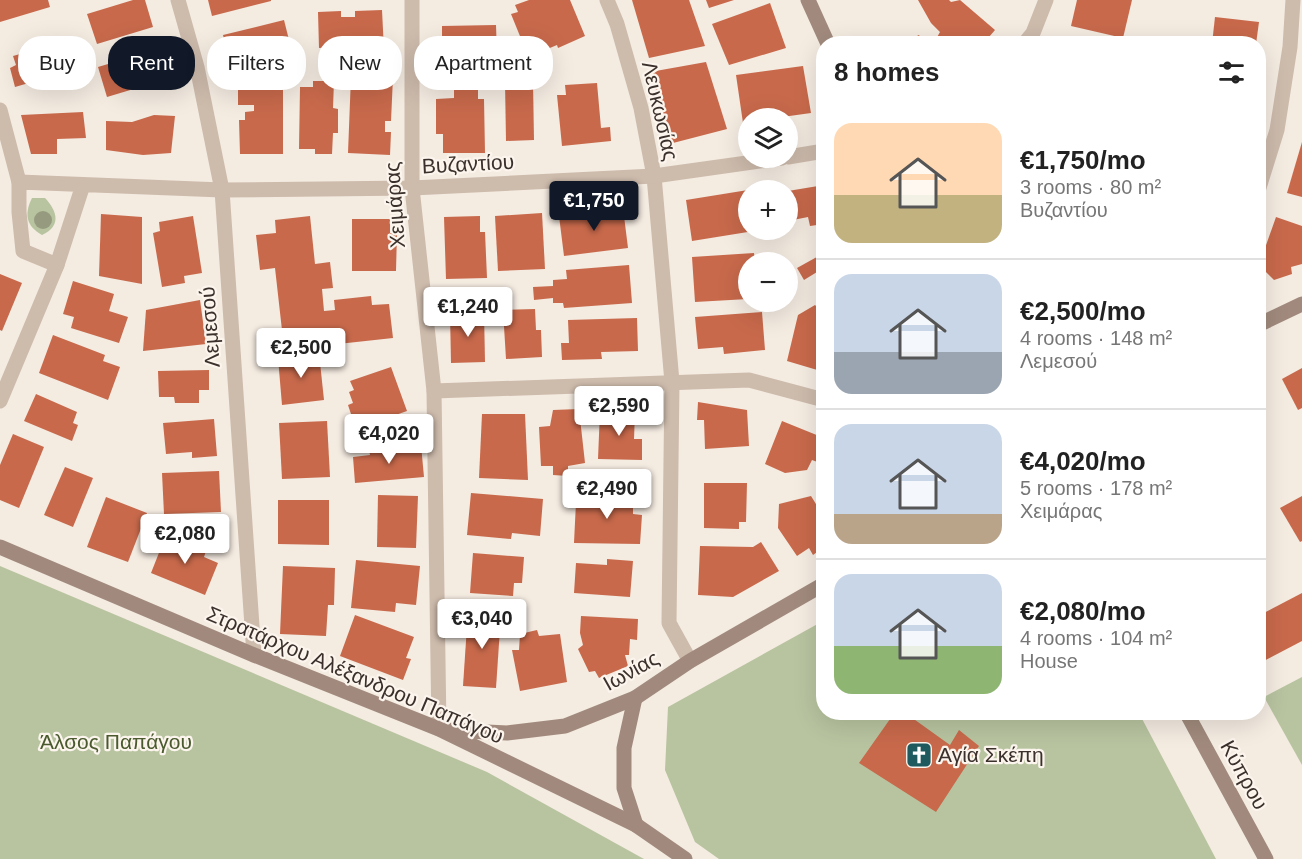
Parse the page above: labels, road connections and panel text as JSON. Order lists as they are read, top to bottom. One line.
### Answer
{"streets":{"street":["Λευκωσίας","Βυζαντίου","Χειμάρας","Λεμεσού","Ιωνίας","Στρατάρχου Αλέξανδρου Παπάγου","Κύπρου"]},"crossings":[["Λευκωσίας","Βυζαντίου"],["Λευκωσίας","Ιωνίας"],["Βυζαντίου","Χειμάρας"],["Βυζαντίου","Λεμεσού"],["Χειμάρας","Ιωνίας"],["Χειμάρας","Στρατάρχου Αλέξανδρου Παπάγου"],["Λεμεσού","Στρατάρχου Αλέξανδρου Παπάγου"],["Ιωνίας","Στρατάρχου Αλέξανδρου Παπάγου"]],"parks":["Άλσος Παπάγου"],"places":{"church":["Αγία Σκέπη"]},"page":{"chip":["Buy","Rent","Filters","New","Apartment"],"heading":"8 homes","map_buttons":["+","−"],"list":[{"name":"€1,750/mo","note":"3 rooms · 80 m² · Βυζαντίου"},{"name":"€2,500/mo","note":"4 rooms · 148 m² · Λεμεσού"},{"name":"€4,020/mo","note":"5 rooms · 178 m² · Χειμάρας"},{"name":"€2,080/mo","note":"4 rooms · 104 m² · House"}],"price":["€1,750","€1,240","€2,500","€2,590","€4,020","€2,490","€2,080","€3,040"]}}
